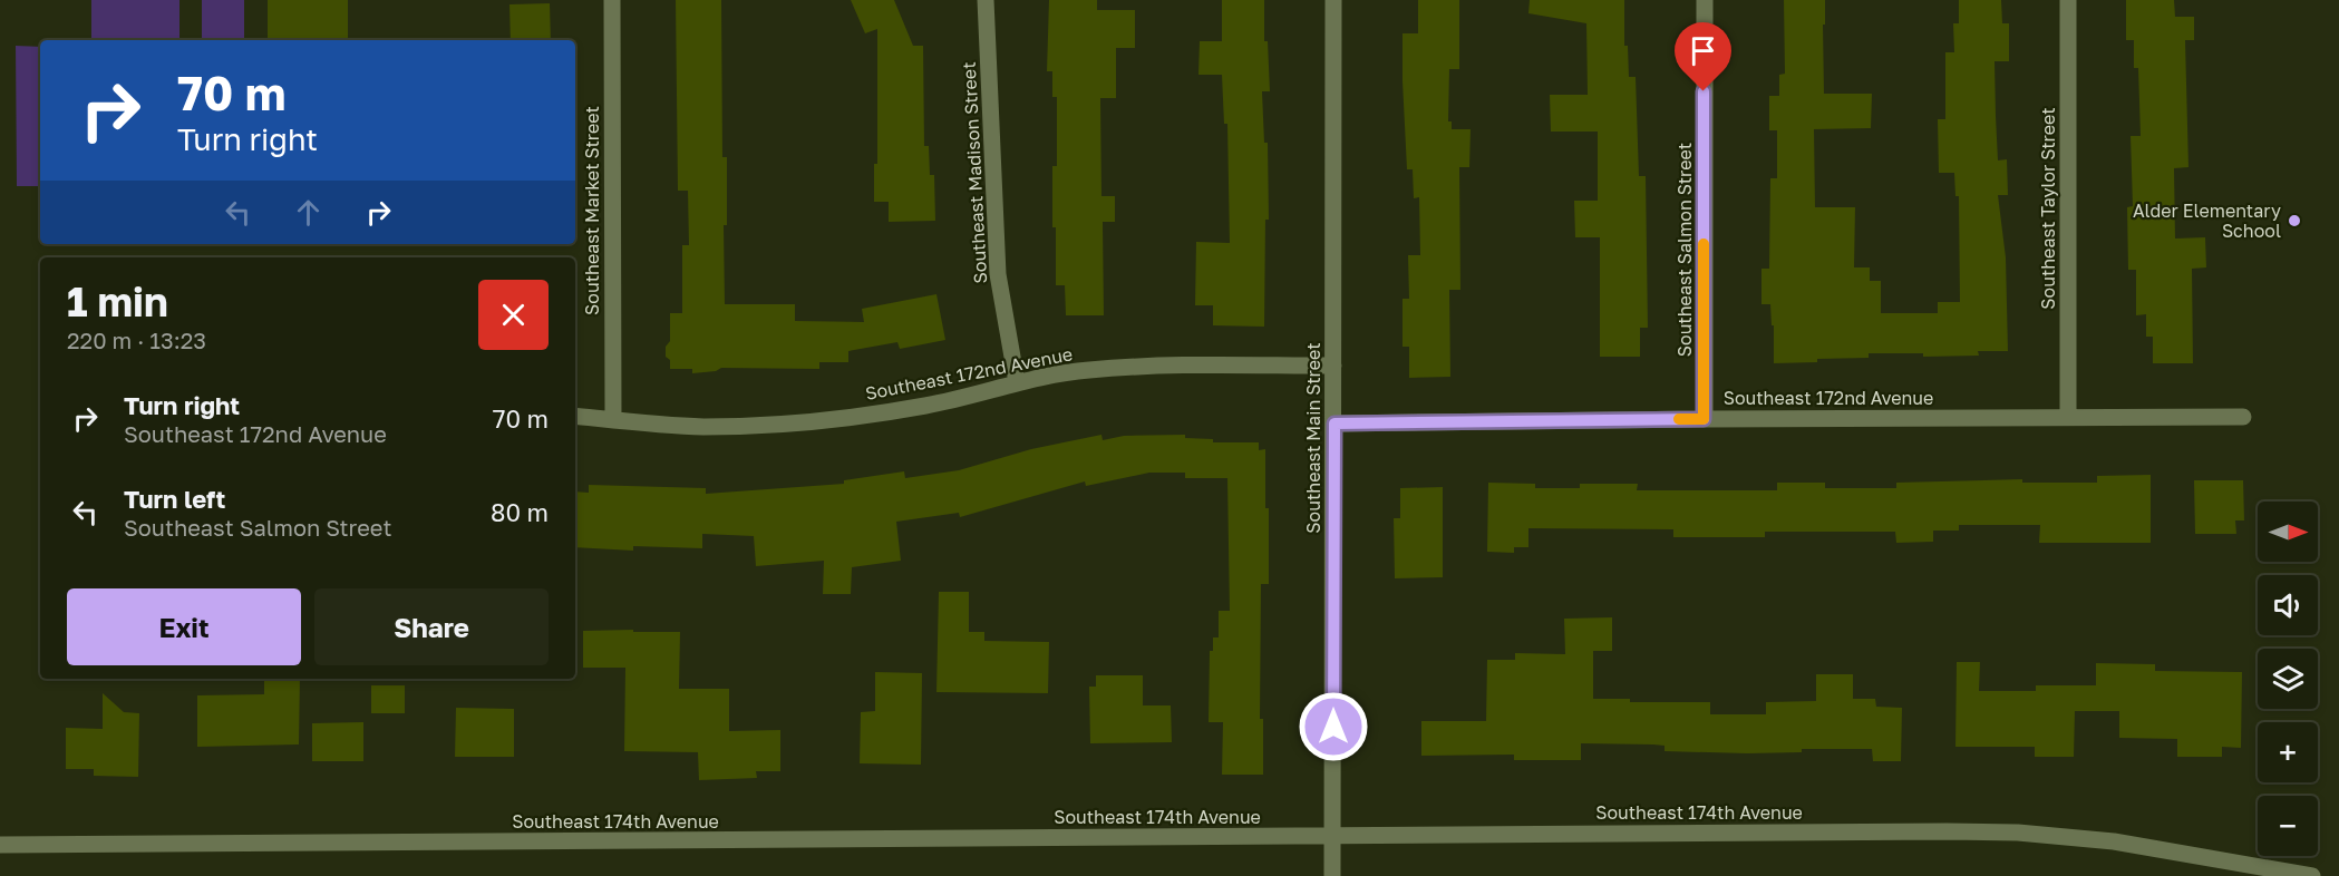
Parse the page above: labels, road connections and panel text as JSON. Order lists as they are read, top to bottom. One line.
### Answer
{"streets":{"street":["Southeast Madison Street","Southeast Taylor Street","Southeast Market Street","Southeast Salmon Street","Southeast 172nd Avenue","Southeast Main Street","Southeast 174th Avenue"]},"crossings":[["Southeast Madison Street","Southeast 172nd Avenue"],["Southeast Taylor Street","Southeast 172nd Avenue"],["Southeast Market Street","Southeast 172nd Avenue"],["Southeast Salmon Street","Southeast 172nd Avenue"],["Southeast 172nd Avenue","Southeast Main Street"],["Southeast Main Street","Southeast 174th Avenue"]],"places":["Alder Elementary School"],"north":"right","page":{"turn":["70 m","Turn right"],"heading":["1 min","220 m · 13:23"],"list":[{"name":"Turn right","note":"Southeast 172nd Avenue","value":"70 m"},{"name":"Turn left","note":"Southeast Salmon Street","value":"80 m"}],"map_buttons":["+","−"],"buttons":["Exit","Share"]}}
